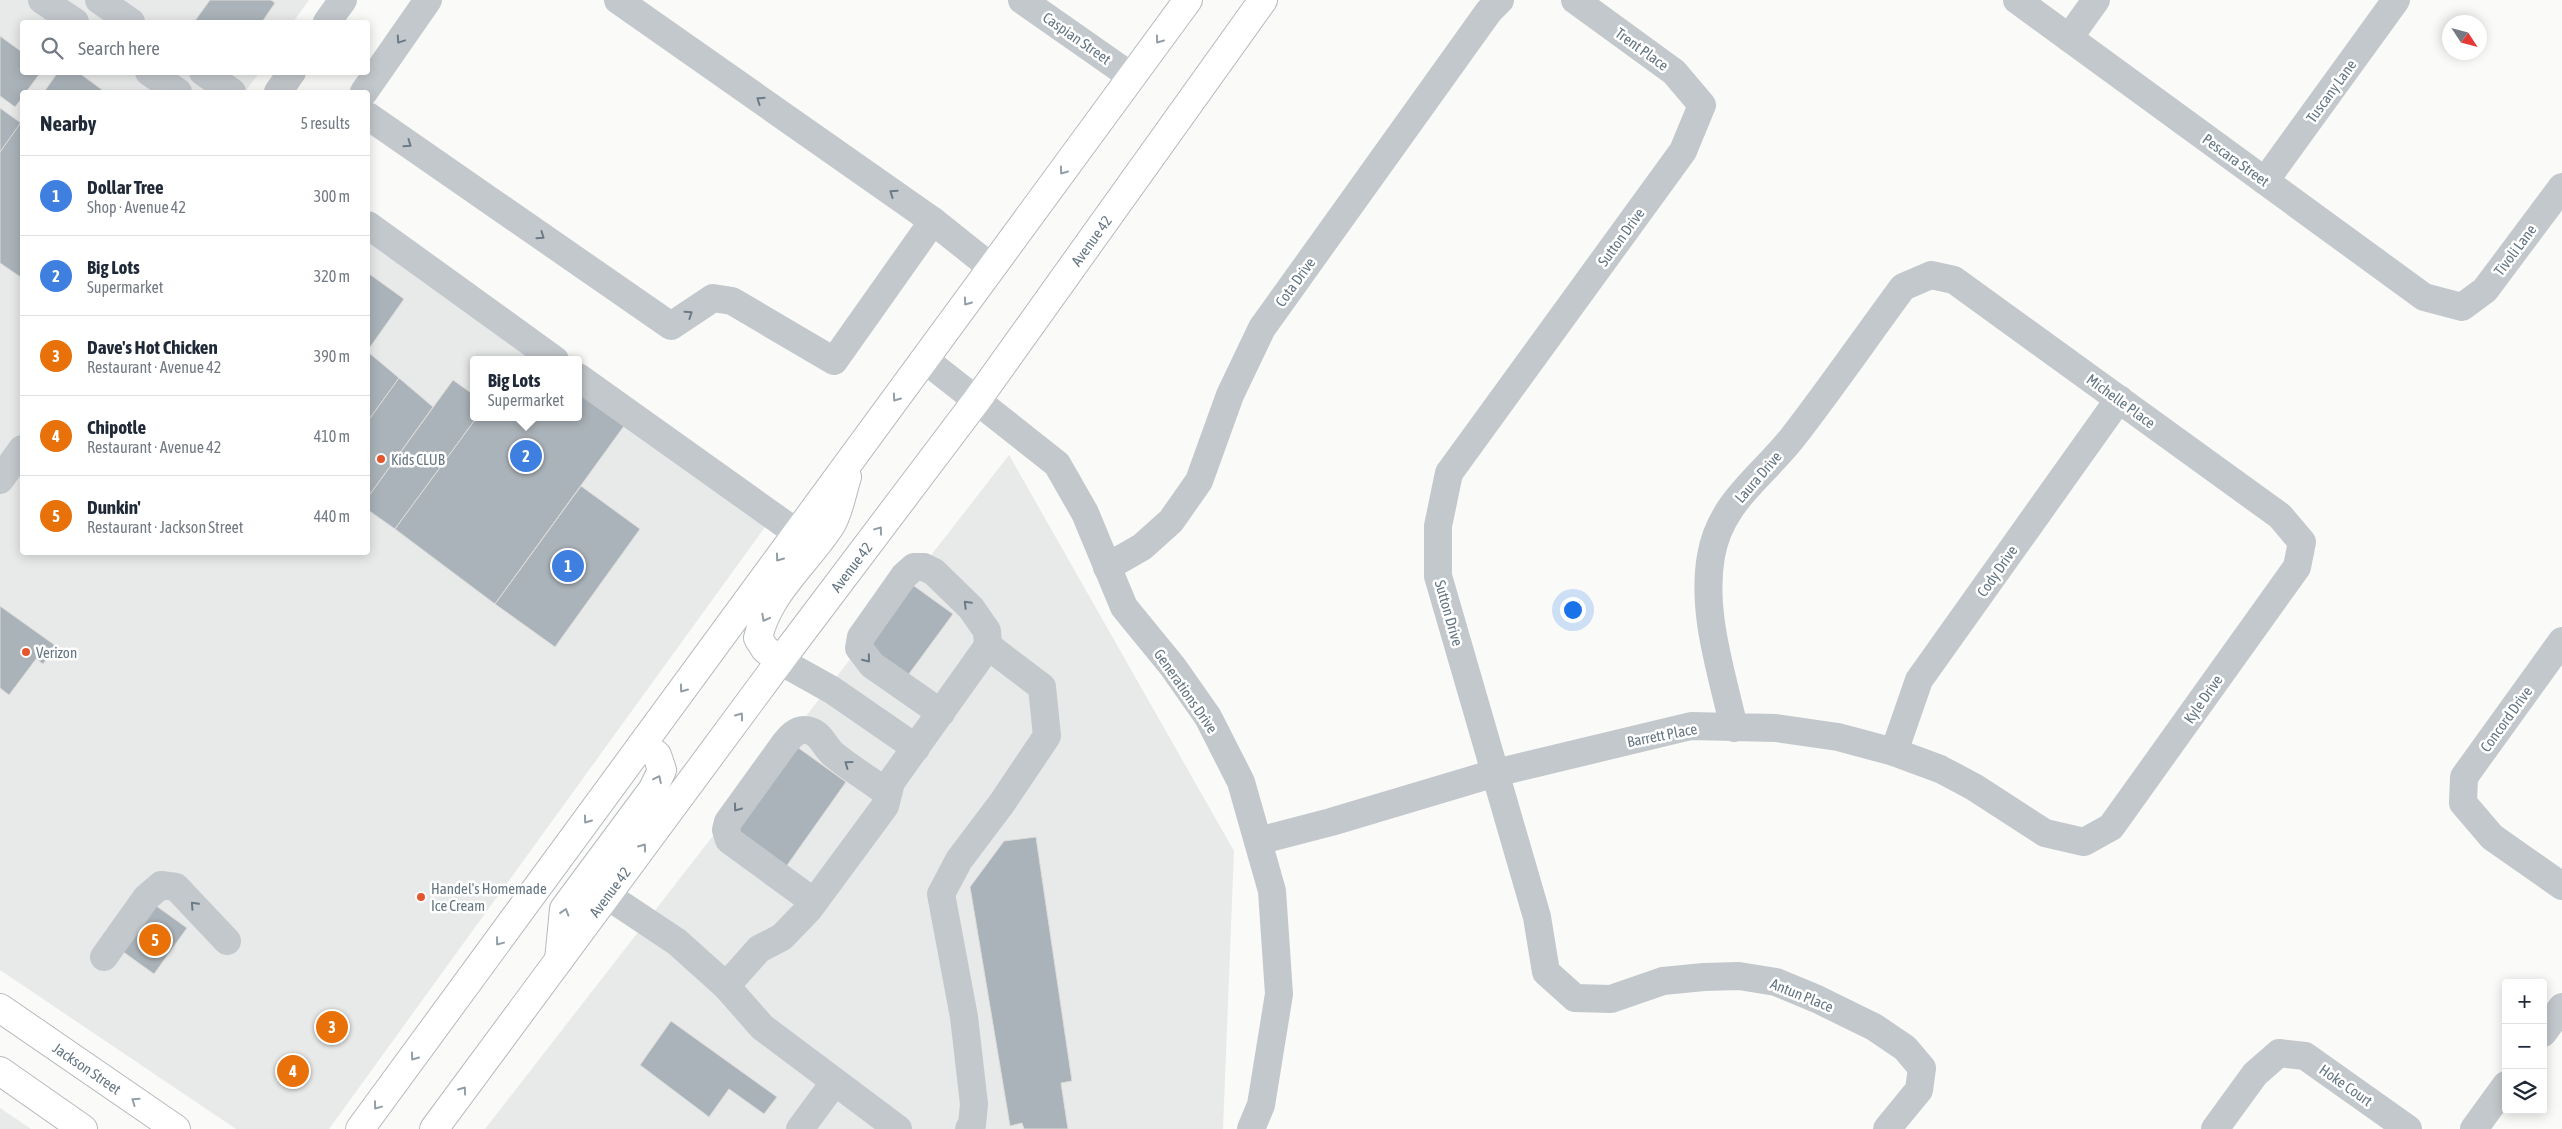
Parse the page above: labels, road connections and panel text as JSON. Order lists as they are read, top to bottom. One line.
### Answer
{"streets":{"main road":["Avenue 42","Jackson Street"],"street":["Caspian Street","Trent Place","Tuscany Lane","Pescara Street","Sutton Drive","Tivoli Lane","Cota Drive","Michelle Place","Laura Drive","Cody Drive","Generations Drive","Kyle Drive","Concord Drive","Barrett Place","Antun Place","Hoke Court"]},"crossings":[["Trent Place","Sutton Drive"],["Tuscany Lane","Pescara Street"],["Pescara Street","Tivoli Lane"],["Sutton Drive","Barrett Place"],["Sutton Drive","Antun Place"],["Avenue 42","Generations Drive"],["Cota Drive","Generations Drive"],["Michelle Place","Laura Drive"],["Michelle Place","Cody Drive"],["Michelle Place","Kyle Drive"],["Laura Drive","Barrett Place"],["Cody Drive","Barrett Place"],["Generations Drive","Barrett Place"],["Kyle Drive","Barrett Place"]],"places":["Kids CLUB","Verizon","Handel's Homemade Ice Cream"],"north":"bottom right","page":{"search":"Search here","heading":["Nearby","5 results"],"list":[{"mark":"1","name":"Dollar Tree","note":"Shop · Avenue 42","value":"300 m"},{"mark":"2","name":"Big Lots","note":"Supermarket","value":"320 m"},{"mark":"3","name":"Dave's Hot Chicken","note":"Restaurant · Avenue 42","value":"390 m"},{"mark":"4","name":"Chipotle","note":"Restaurant · Avenue 42","value":"410 m"},{"mark":"5","name":"Dunkin'","note":"Restaurant · Jackson Street","value":"440 m"}],"popup":["Big Lots","Supermarket"],"pins":["2","1","5","3","4"],"map_buttons":["+","−"]}}
